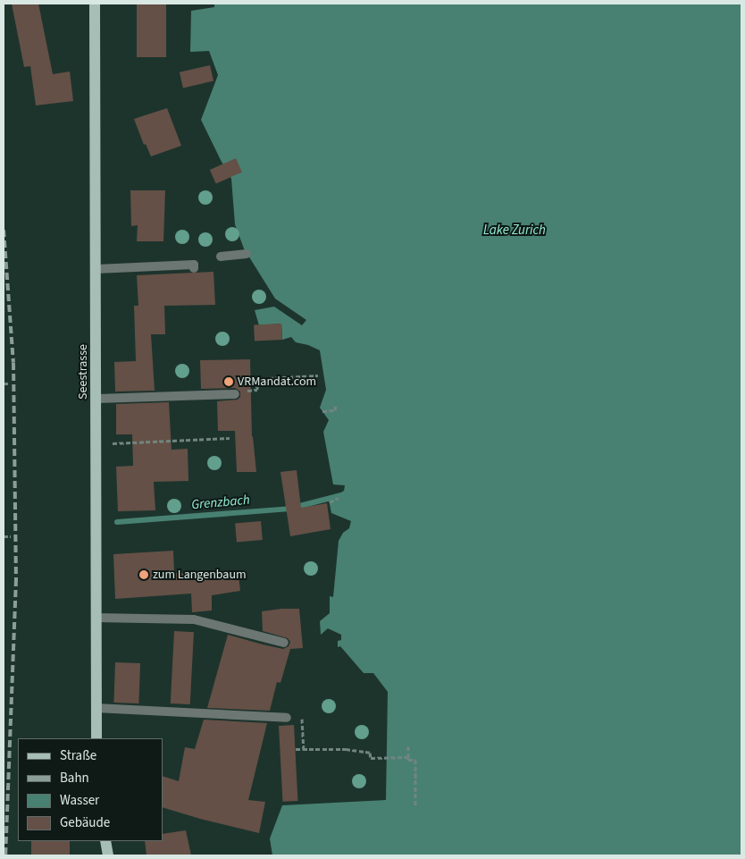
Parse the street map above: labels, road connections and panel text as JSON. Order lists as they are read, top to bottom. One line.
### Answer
{"streets":{"main road":["Seestrasse"]},"water":["Lake Zurich","Grenzbach"],"places":["VRMandat.com","zum Langenbaum"],"legend":["Straße","Bahn","Wasser","Gebäude"]}
